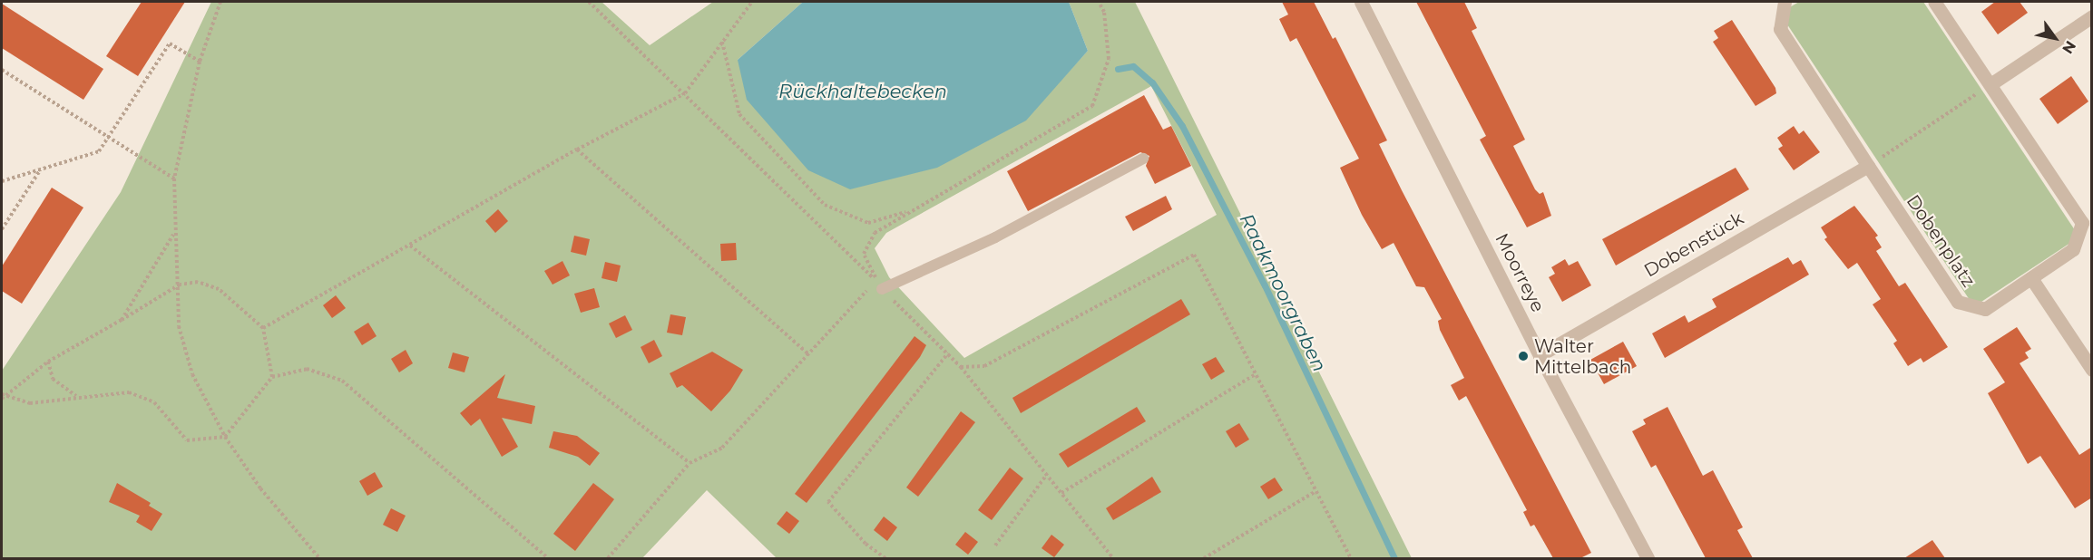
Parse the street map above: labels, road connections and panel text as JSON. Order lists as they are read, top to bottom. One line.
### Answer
{"streets":{"street":["Dobenplatz","Dobenstück","Moorreye"]},"crossings":[["Dobenplatz","Dobenstück"],["Dobenstück","Moorreye"]],"water":["Rückhaltebecken","Raakmoorgraben"],"places":["Walter Mittelbach"],"north":"bottom right"}
